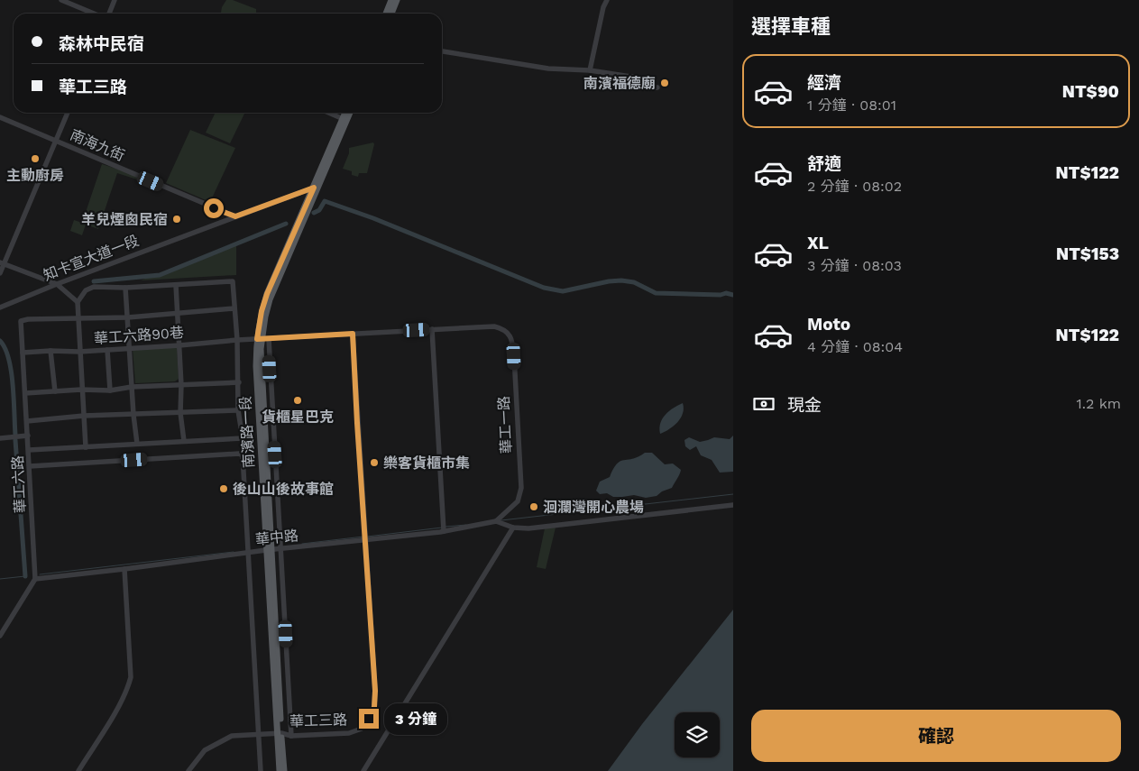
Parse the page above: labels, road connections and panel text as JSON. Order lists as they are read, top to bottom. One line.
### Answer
{"streets":{"main road":["南濱路一段"],"street":["南海九街","知卡宣大道一段","華工六路90巷","華工一路","華工六路","華中路","華工三路"]},"crossings":[["南海九街","知卡宣大道一段"],["知卡宣大道一段","南濱路一段"],["華工六路90巷","華工一路"],["華工六路90巷","南濱路一段"],["華工六路90巷","華工六路"],["華工六路90巷","華工三路"],["華工一路","華中路"],["南濱路一段","華中路"],["南濱路一段","華工三路"],["華工六路","華中路"],["華中路","華工三路"]],"places":["南濱福德廟","主動廚房","羊兒煙囪民宿","貨櫃星巴克","樂客貨櫃市集","後山山後故事館","洄瀾灣開心農場"],"page":{"heading":"選擇車種","banner":["森林中民宿","華工三路"],"list":[{"name":"經濟","note":"1 分鐘 · 08:01","value":"NT$90"},{"name":"舒適","note":"2 分鐘 · 08:02","value":"NT$122"},{"name":"XL","note":"3 分鐘 · 08:03","value":"NT$153"},{"name":"Moto","note":"4 分鐘 · 08:04","value":"NT$122"}],"pay":["現金","1.2 km"],"buttons":"確認","bubble":"3 分鐘"}}
